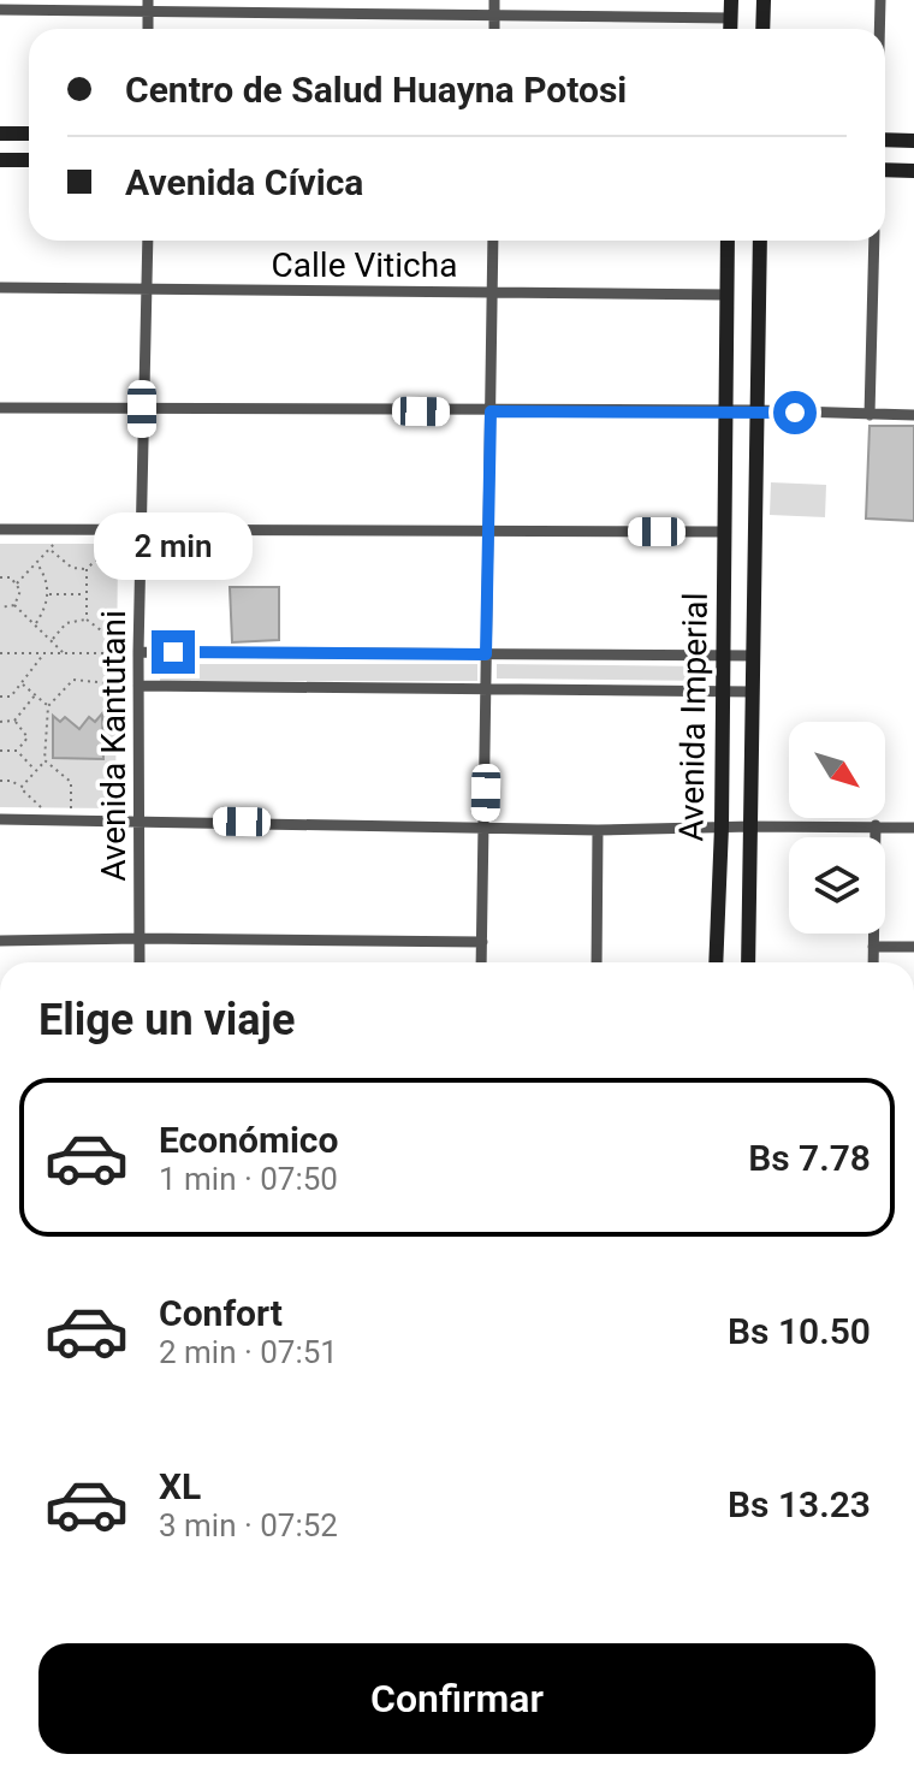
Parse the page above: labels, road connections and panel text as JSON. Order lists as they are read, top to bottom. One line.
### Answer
{"streets":{"street":["Calle Viticha","Avenida Imperial","Avenida Kantutani"]},"crossings":[["Calle Viticha","Avenida Imperial"],["Calle Viticha","Avenida Kantutani"]],"north":"bottom right","page":{"banner":["Centro de Salud Huayna Potosi","Avenida Cívica"],"bubble":"2 min","heading":"Elige un viaje","list":[{"name":"Económico","note":"1 min · 07:50","value":"Bs 7.78"},{"name":"Confort","note":"2 min · 07:51","value":"Bs 10.50"},{"name":"XL","note":"3 min · 07:52","value":"Bs 13.23"}],"buttons":"Confirmar"}}
